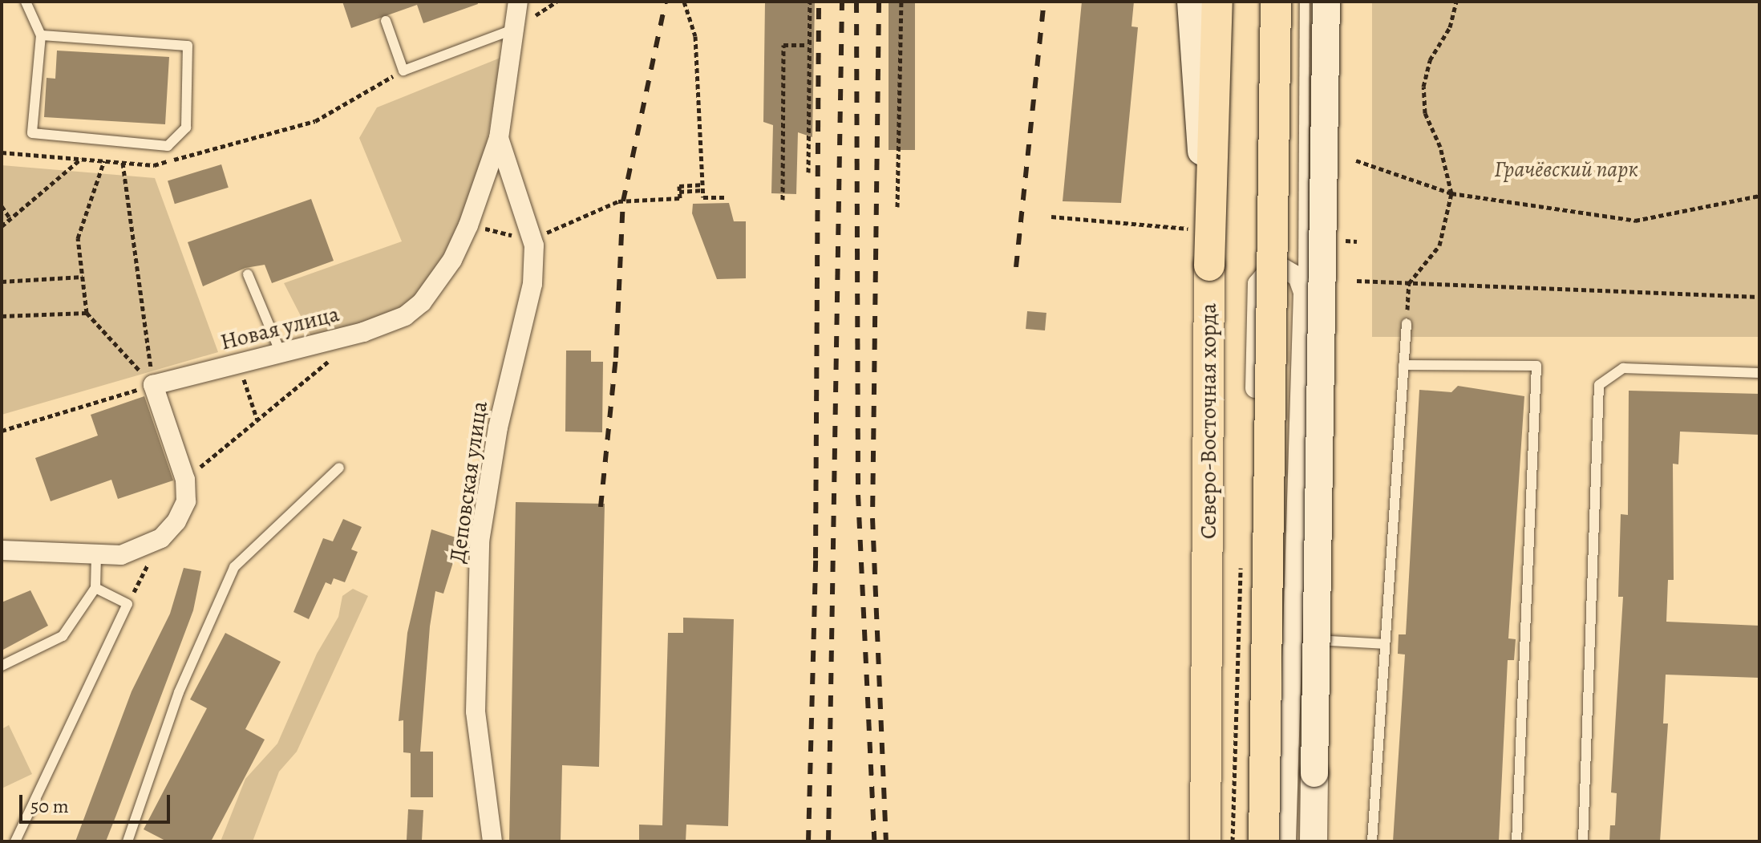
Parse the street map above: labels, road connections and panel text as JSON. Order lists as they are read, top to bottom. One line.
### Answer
{"streets":{"main road":["Северо-Восточная хорда"],"street":["Новая улица","Деповская улица"]},"crossings":[["Новая улица","Деповская улица"]],"parks":["Грачёвский парк"],"scale_bar":"50 m"}
